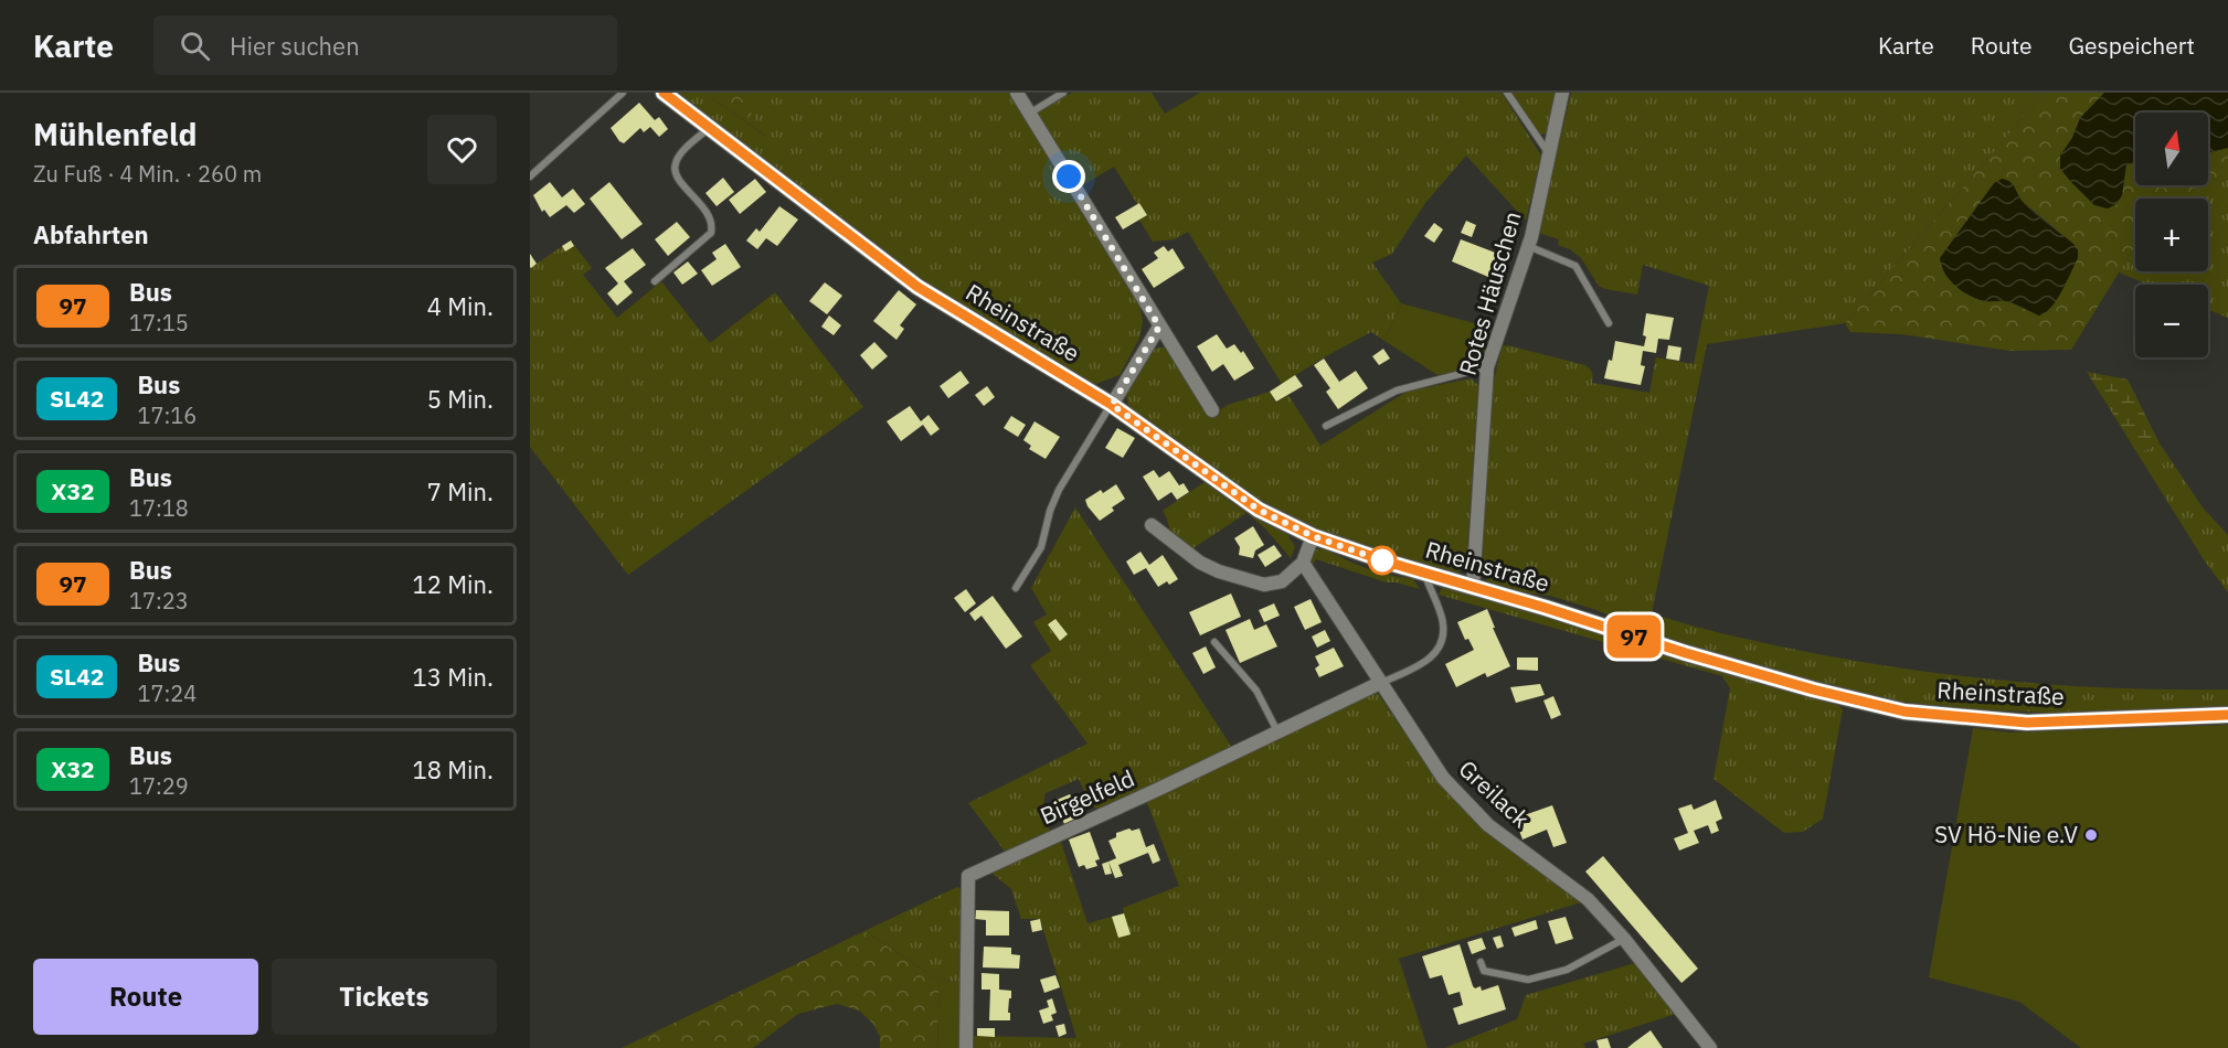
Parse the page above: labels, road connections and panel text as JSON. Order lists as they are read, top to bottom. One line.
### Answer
{"streets":{"main road":["Rheinstraße"],"street":["Rotes Häuschen","Greilack","Birgelfeld"]},"crossings":[["Rotes Häuschen","Rheinstraße"],["Greilack","Birgelfeld"]],"places":["SV Hö-Nie e.V"],"lines":["bus line 97"],"north":"top","page":{"header":"Karte","search":"Hier suchen","nav":["Karte","Route","Gespeichert"],"heading":[["Mühlenfeld","Zu Fuß · 4 Min. · 260 m"],"Abfahrten"],"on_map":"97","map_buttons":["+","−"],"list":[{"mark":"97","name":"Bus","note":"17:15","value":"4 Min."},{"mark":"SL42","name":"Bus","note":"17:16","value":"5 Min."},{"mark":"X32","name":"Bus","note":"17:18","value":"7 Min."},{"mark":"97","name":"Bus","note":"17:23","value":"12 Min."},{"mark":"SL42","name":"Bus","note":"17:24","value":"13 Min."},{"mark":"X32","name":"Bus","note":"17:29","value":"18 Min."}],"buttons":["Route","Tickets"]}}
